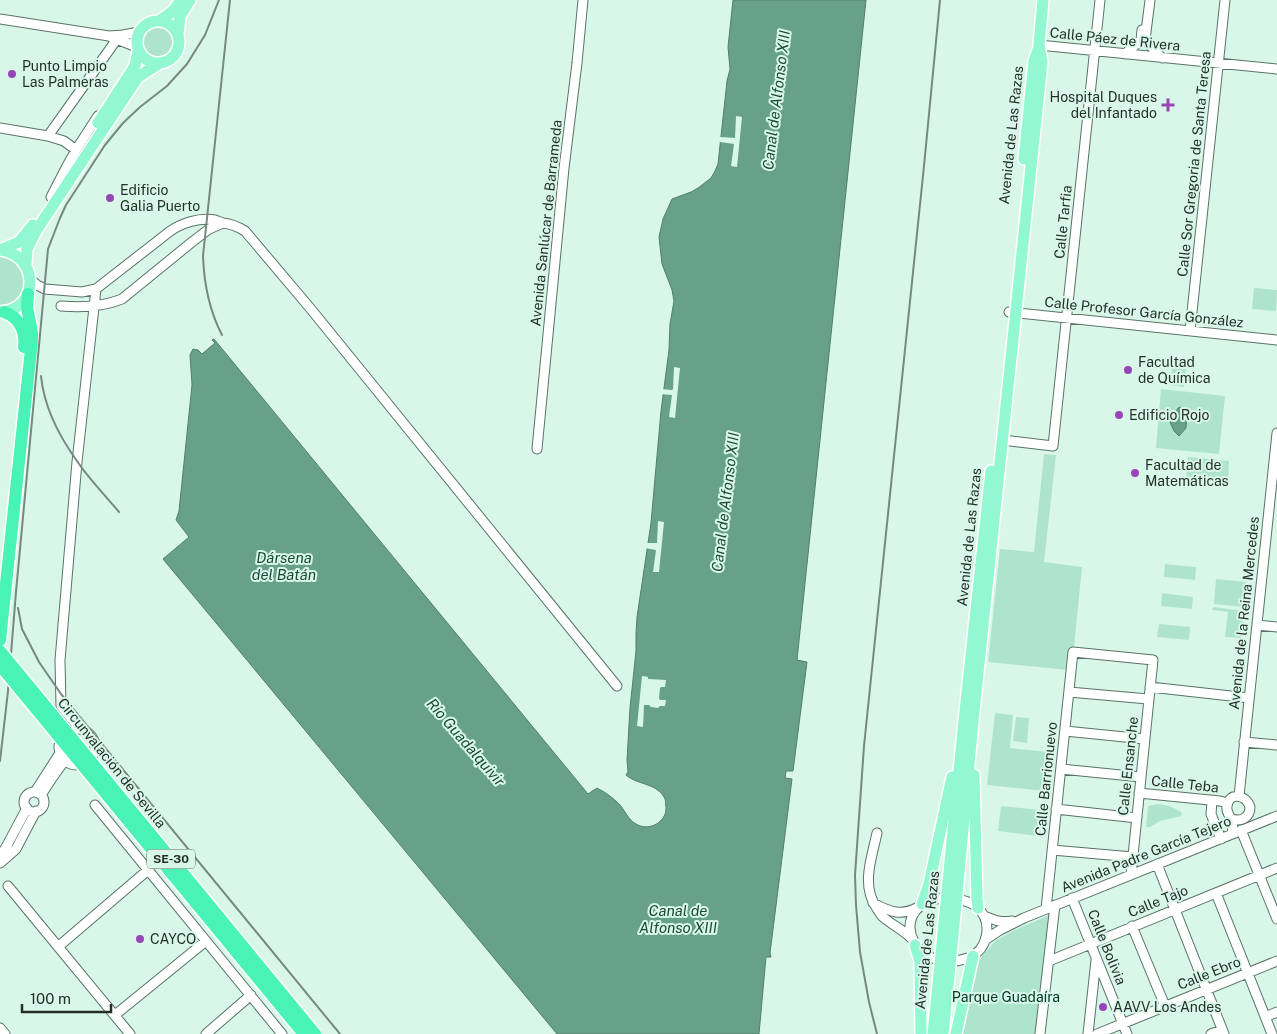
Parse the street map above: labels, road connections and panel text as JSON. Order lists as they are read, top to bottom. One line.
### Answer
{"streets":{"highway":["Circunvalación de Sevilla","SE-30"],"main road":["Avenida de Las Razas"],"street":["Calle Páez de Rivera","Calle Sor Gregoria de Santa Teresa","Calle Tarfia","Avenida Sanlúcar de Barrameda","Calle Profesor García González","Avenida de la Reina Mercedes","Calle Ensanche","Calle Barrionuevo","Calle Teba","Avenida Padre García Tejero","Calle Tajo","Calle Bolivia","Calle Ebro"]},"crossings":[["Calle Páez de Rivera","Avenida de Las Razas"],["Calle Páez de Rivera","Calle Sor Gregoria de Santa Teresa"],["Calle Páez de Rivera","Calle Tarfia"],["Avenida de Las Razas","Calle Tarfia"],["Avenida de Las Razas","Calle Profesor García González"],["Calle Sor Gregoria de Santa Teresa","Calle Profesor García González"],["Calle Tarfia","Calle Profesor García González"],["Avenida de la Reina Mercedes","Calle Teba"],["Calle Ensanche","Calle Barrionuevo"],["Calle Ensanche","Calle Teba"],["Calle Ensanche","Avenida Padre García Tejero"],["Calle Barrionuevo","Avenida Padre García Tejero"],["Avenida Padre García Tejero","Calle Bolivia"],["Calle Tajo","Calle Bolivia"],["Calle Bolivia","Calle Ebro"]],"water":["Canal de Alfonso XIII","Dársena del Batán","Río Guadalquivir"],"parks":["Parque Guadaíra"],"places":{"other":["Punto Limpio Las Palmeras","Edificio Galia Puerto","Facultad de Química","Edificio Rojo","Facultad de Matemáticas","CAYCO","AAVV Los Andes"],"health":["Hospital Duques del Infantado"]},"scale_bar":"100 m"}
